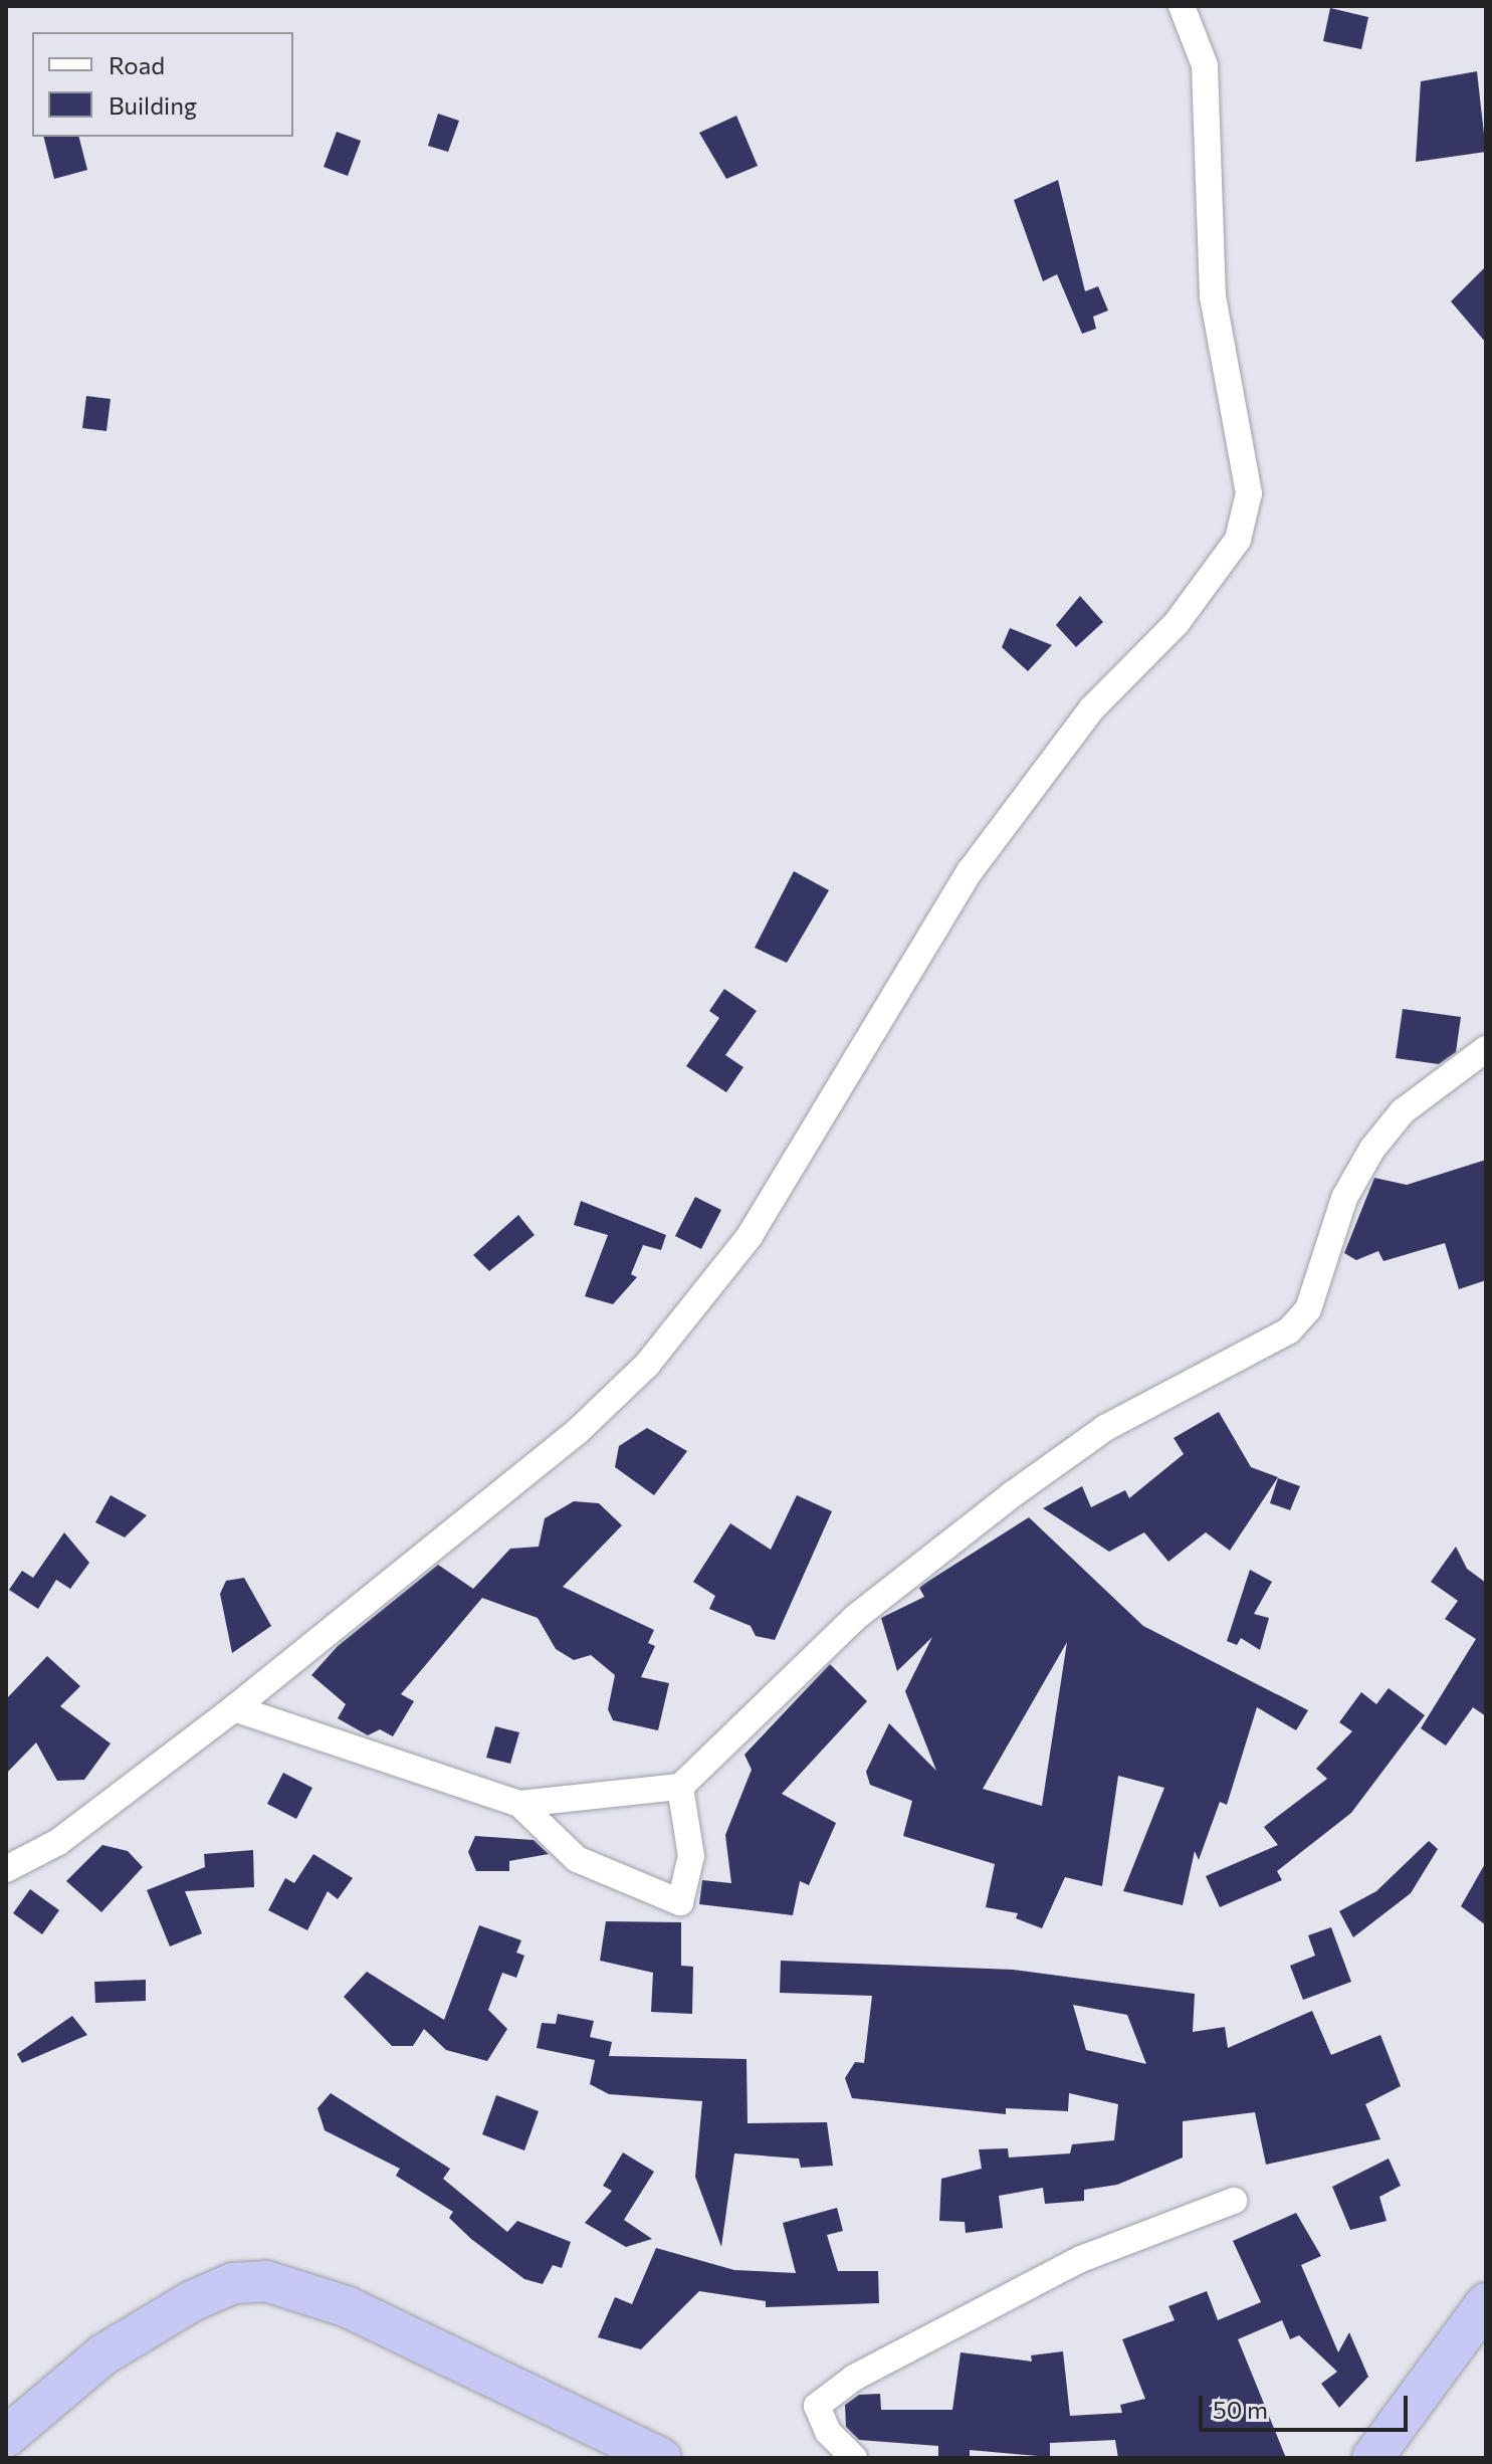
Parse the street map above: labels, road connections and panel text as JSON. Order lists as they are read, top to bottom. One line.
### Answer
{"legend":["Road","Building"],"scale_bar":"50 m"}
